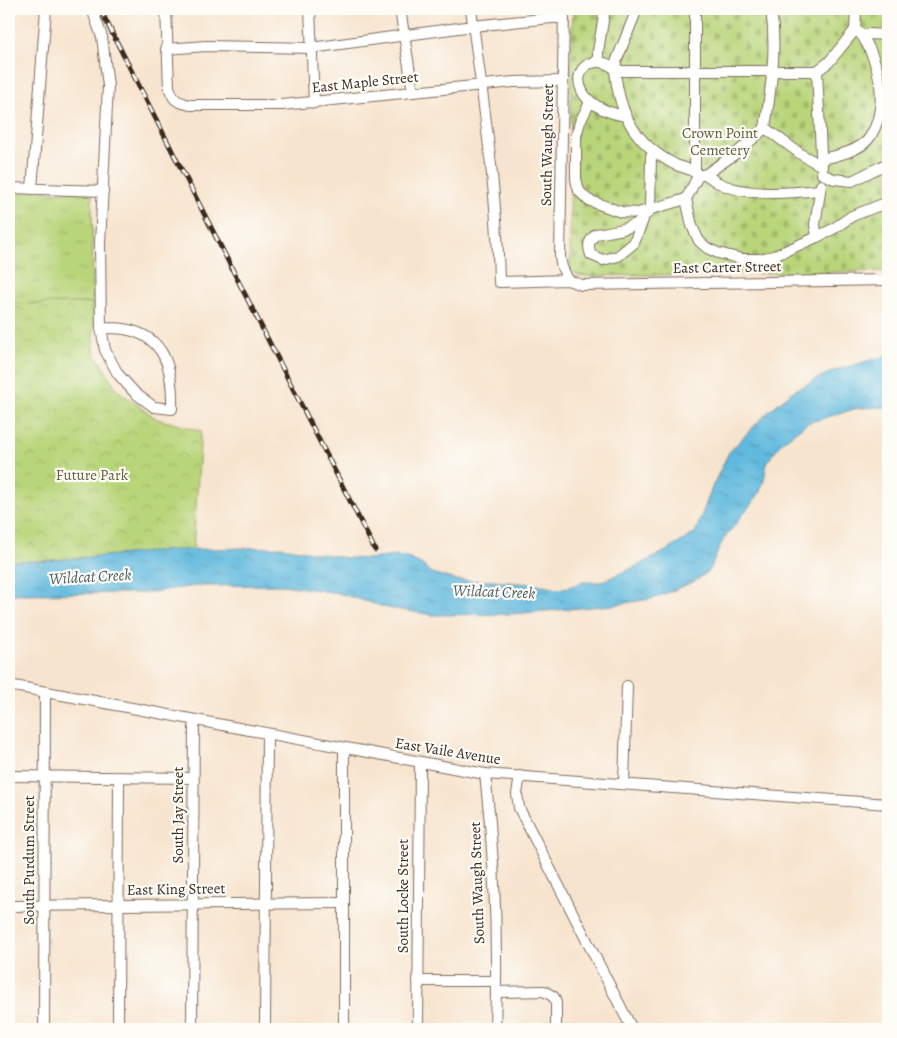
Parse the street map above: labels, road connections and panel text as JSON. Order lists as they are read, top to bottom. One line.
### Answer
{"streets":{"street":["East Maple Street","South Waugh Street","East Carter Street","East Vaile Avenue","South Jay Street","South Purdum Street","East King Street","South Locke Street"]},"crossings":[["East Maple Street","South Waugh Street"],["East Maple Street","East Carter Street"],["South Waugh Street","East Carter Street"],["South Waugh Street","East Vaile Avenue"],["East Vaile Avenue","South Jay Street"],["East Vaile Avenue","South Purdum Street"],["East Vaile Avenue","South Locke Street"],["South Jay Street","East King Street"],["South Purdum Street","East King Street"]],"water":["Wildcat Creek"],"parks":["Crown Point Cemetery","Future Park"]}
